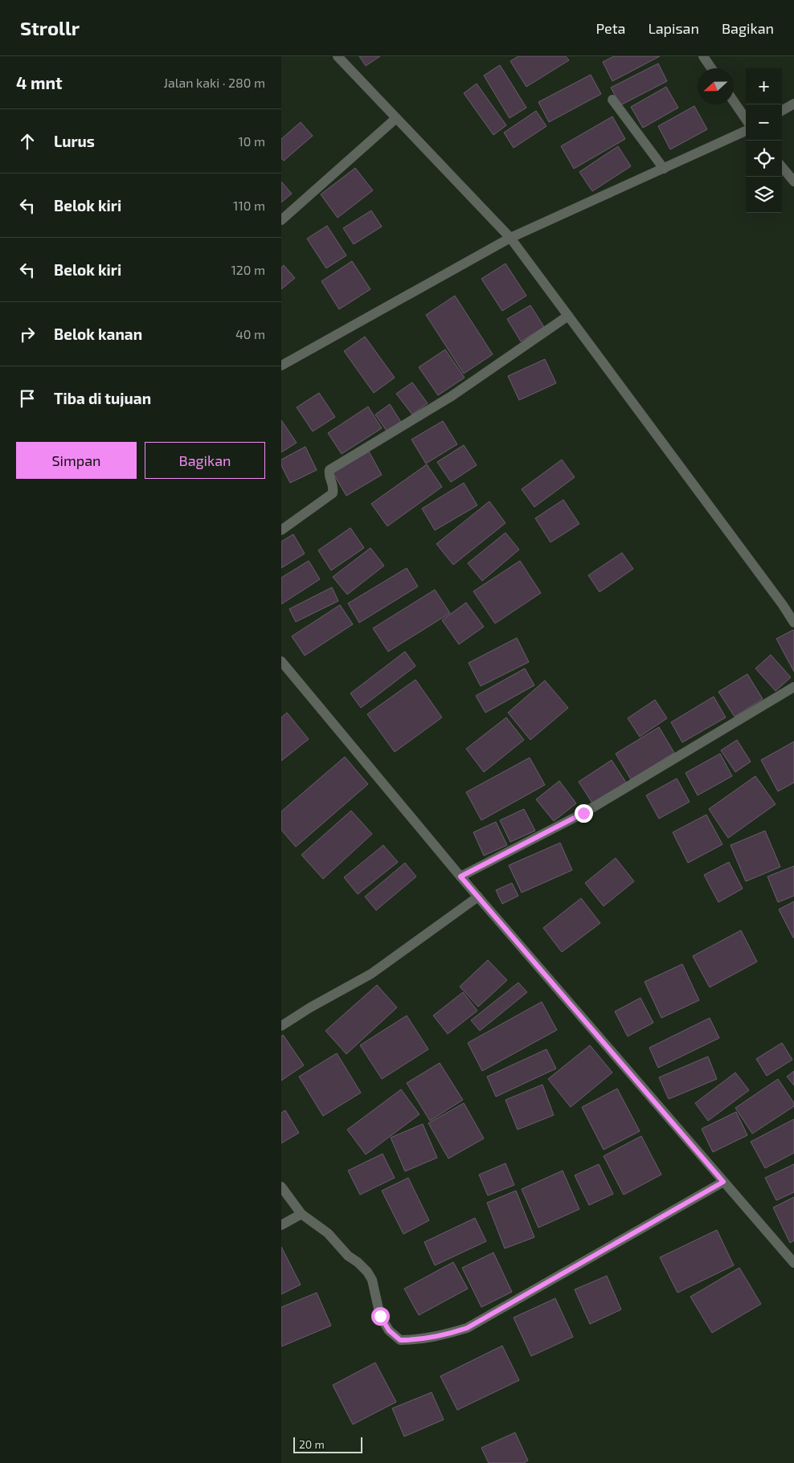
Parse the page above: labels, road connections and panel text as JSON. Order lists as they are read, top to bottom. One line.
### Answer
{"scale_bar":"20 m","north":"left","page":{"header":"Strollr","nav":["Peta","Lapisan","Bagikan"],"heading":["4 mnt","Jalan kaki · 280 m"],"map_buttons":["+","−"],"list":[["Lurus","10 m"],["Belok kiri","110 m"],["Belok kiri","120 m"],["Belok kanan","40 m"],"Tiba di tujuan"],"buttons":["Simpan","Bagikan"],"scale":"20 m"}}
